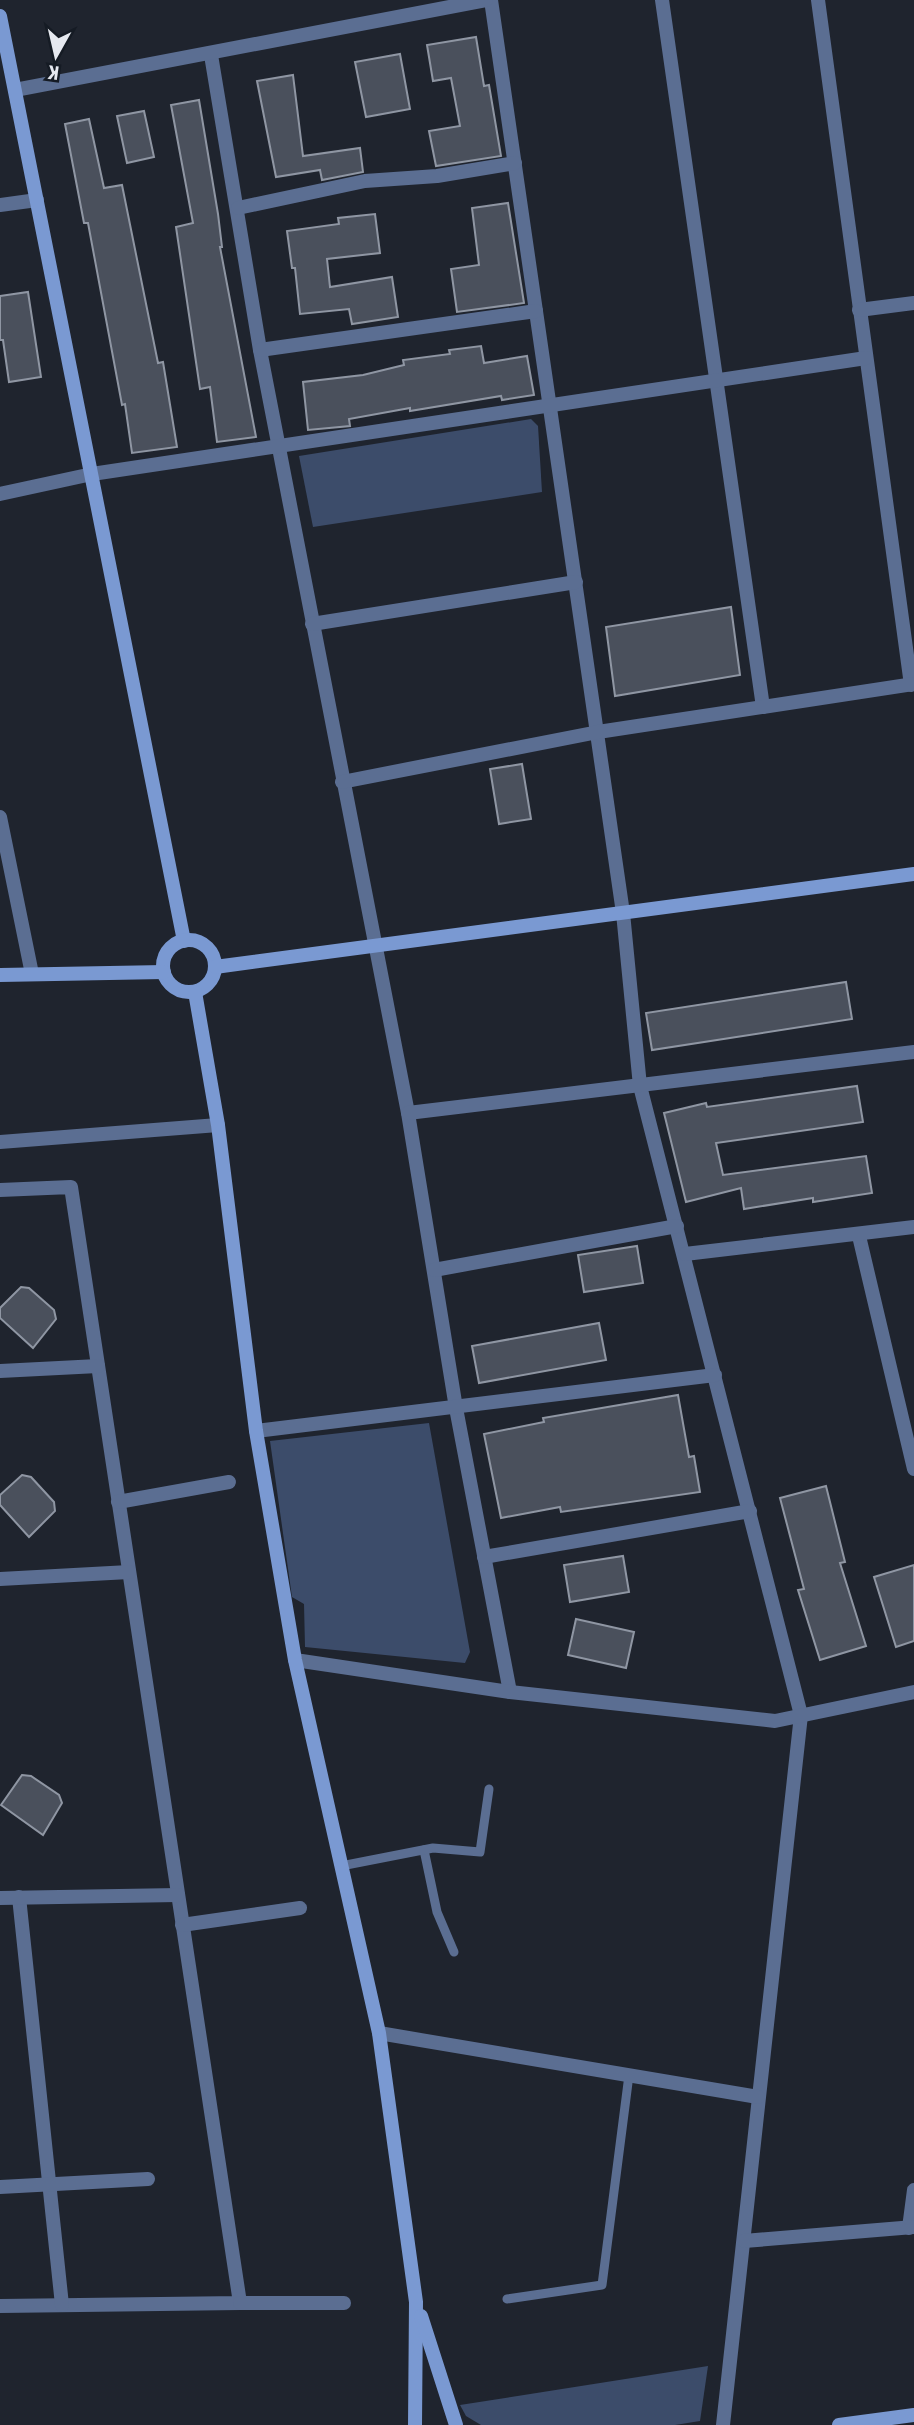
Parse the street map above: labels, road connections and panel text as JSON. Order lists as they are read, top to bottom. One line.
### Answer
{"north":"bottom"}
